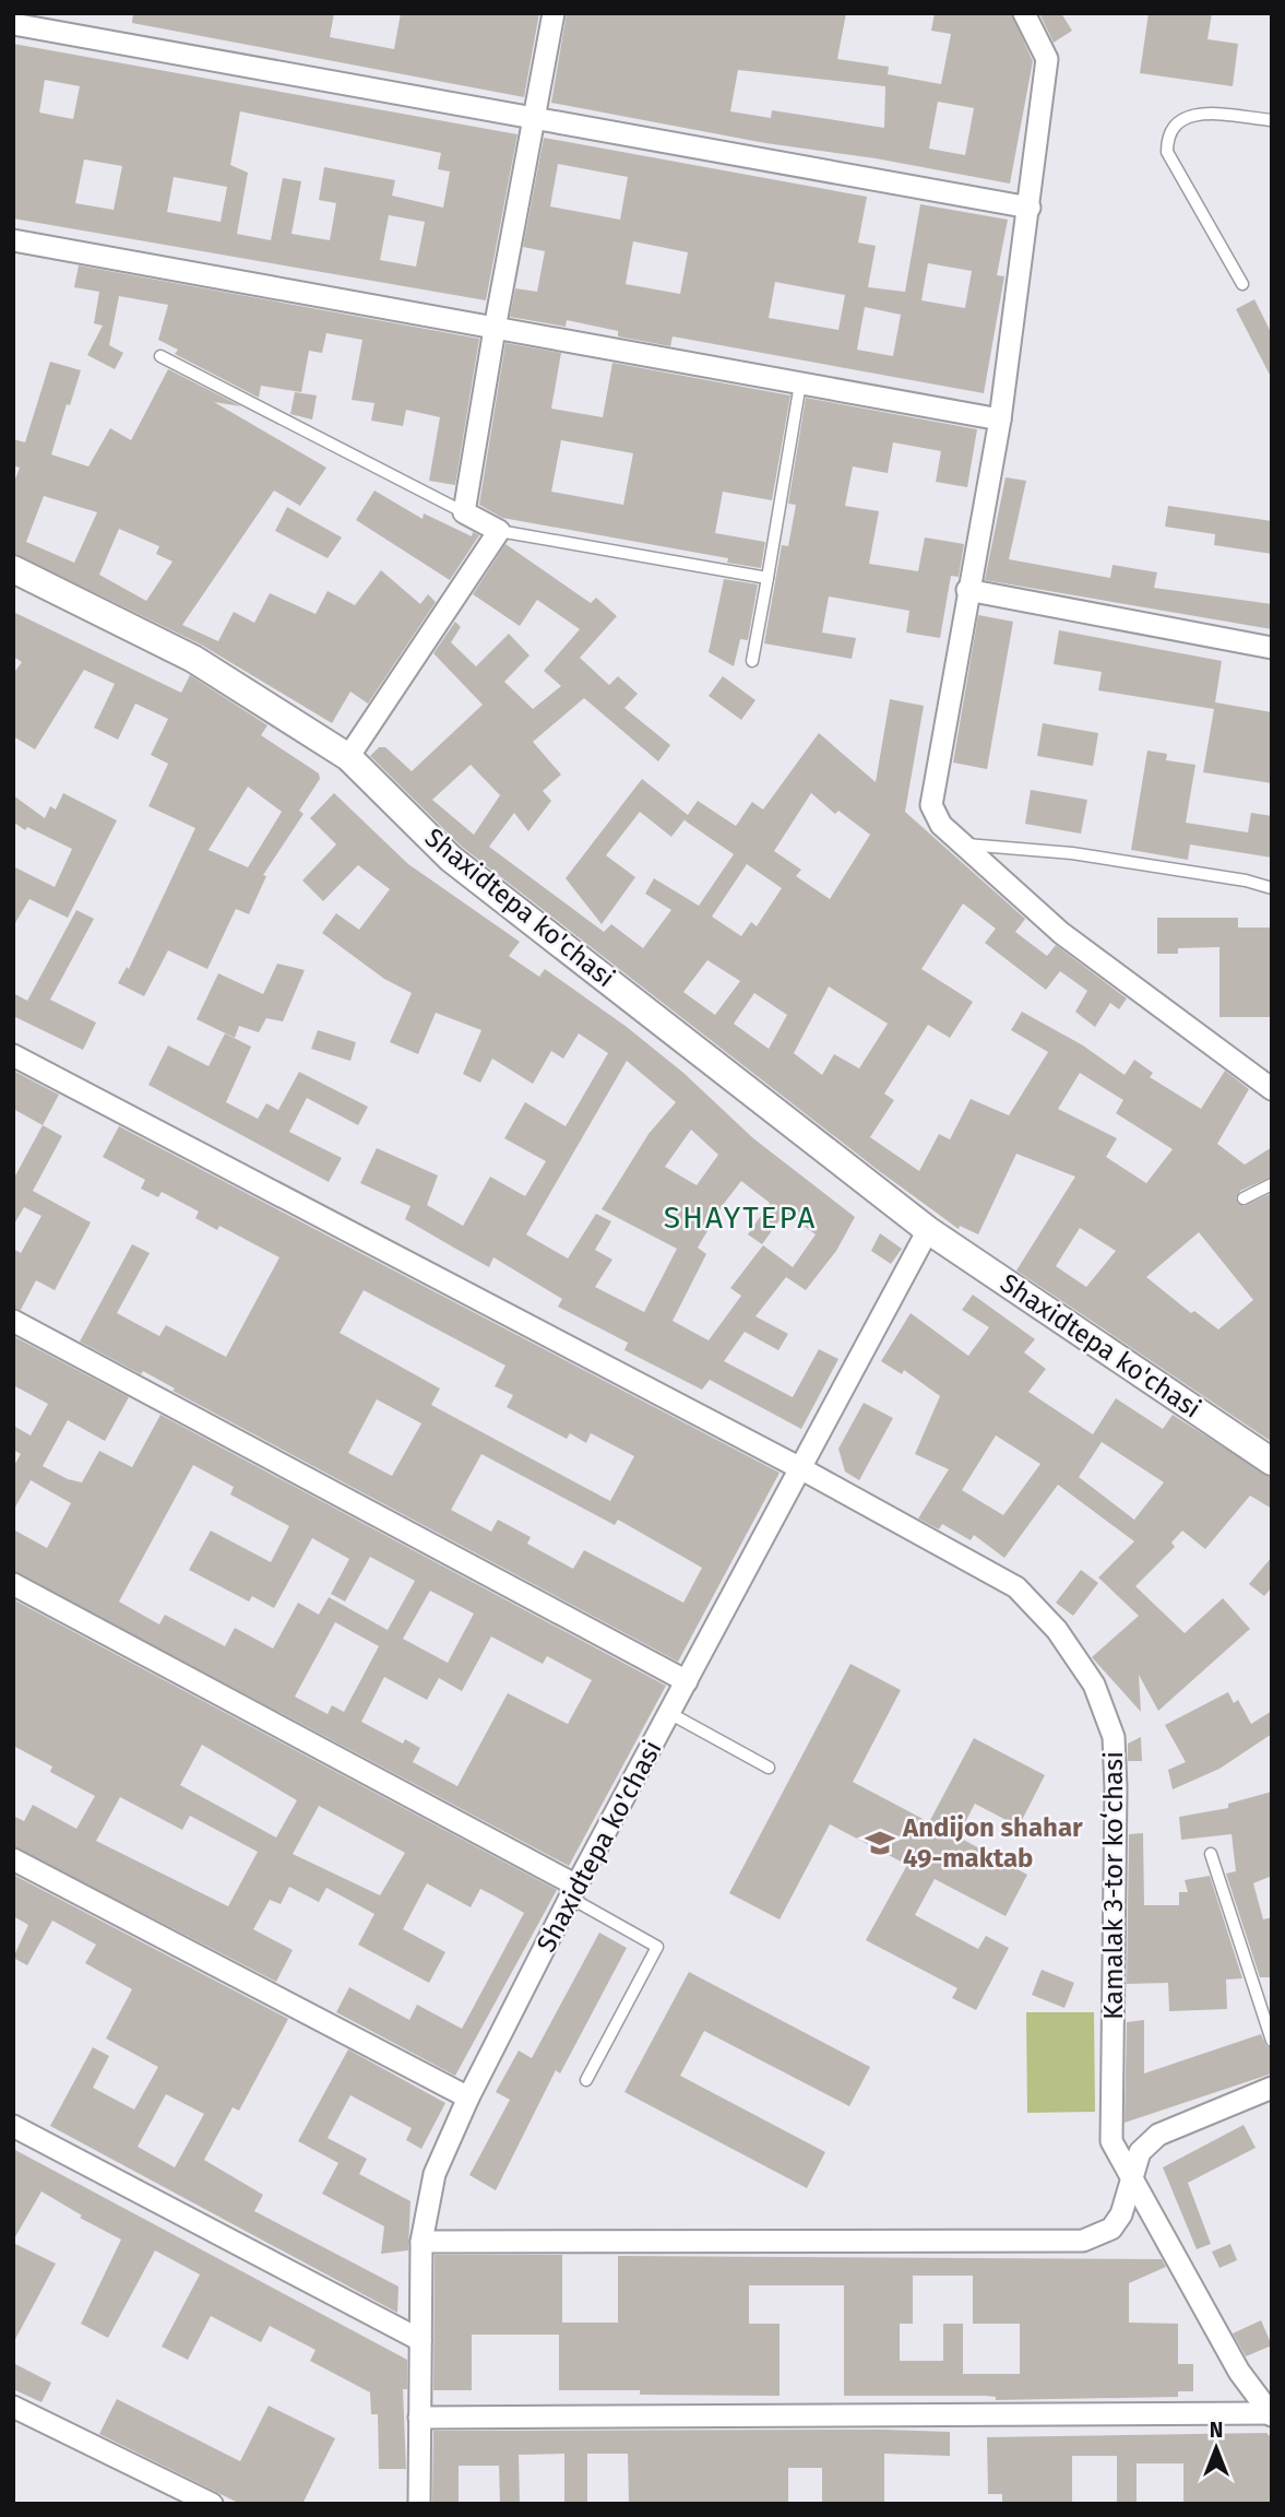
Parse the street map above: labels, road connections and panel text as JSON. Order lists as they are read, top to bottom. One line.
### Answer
{"streets":{"street":["Shaxidtepa ko'chasi","Kamalak 3-tor koʻchasi"]},"crossings":[["Shaxidtepa ko'chasi","Kamalak 3-tor koʻchasi"]],"districts":["SHAYTEPA"],"places":{"school or university":["Andijon shahar 49-maktab"]},"north":"top"}
